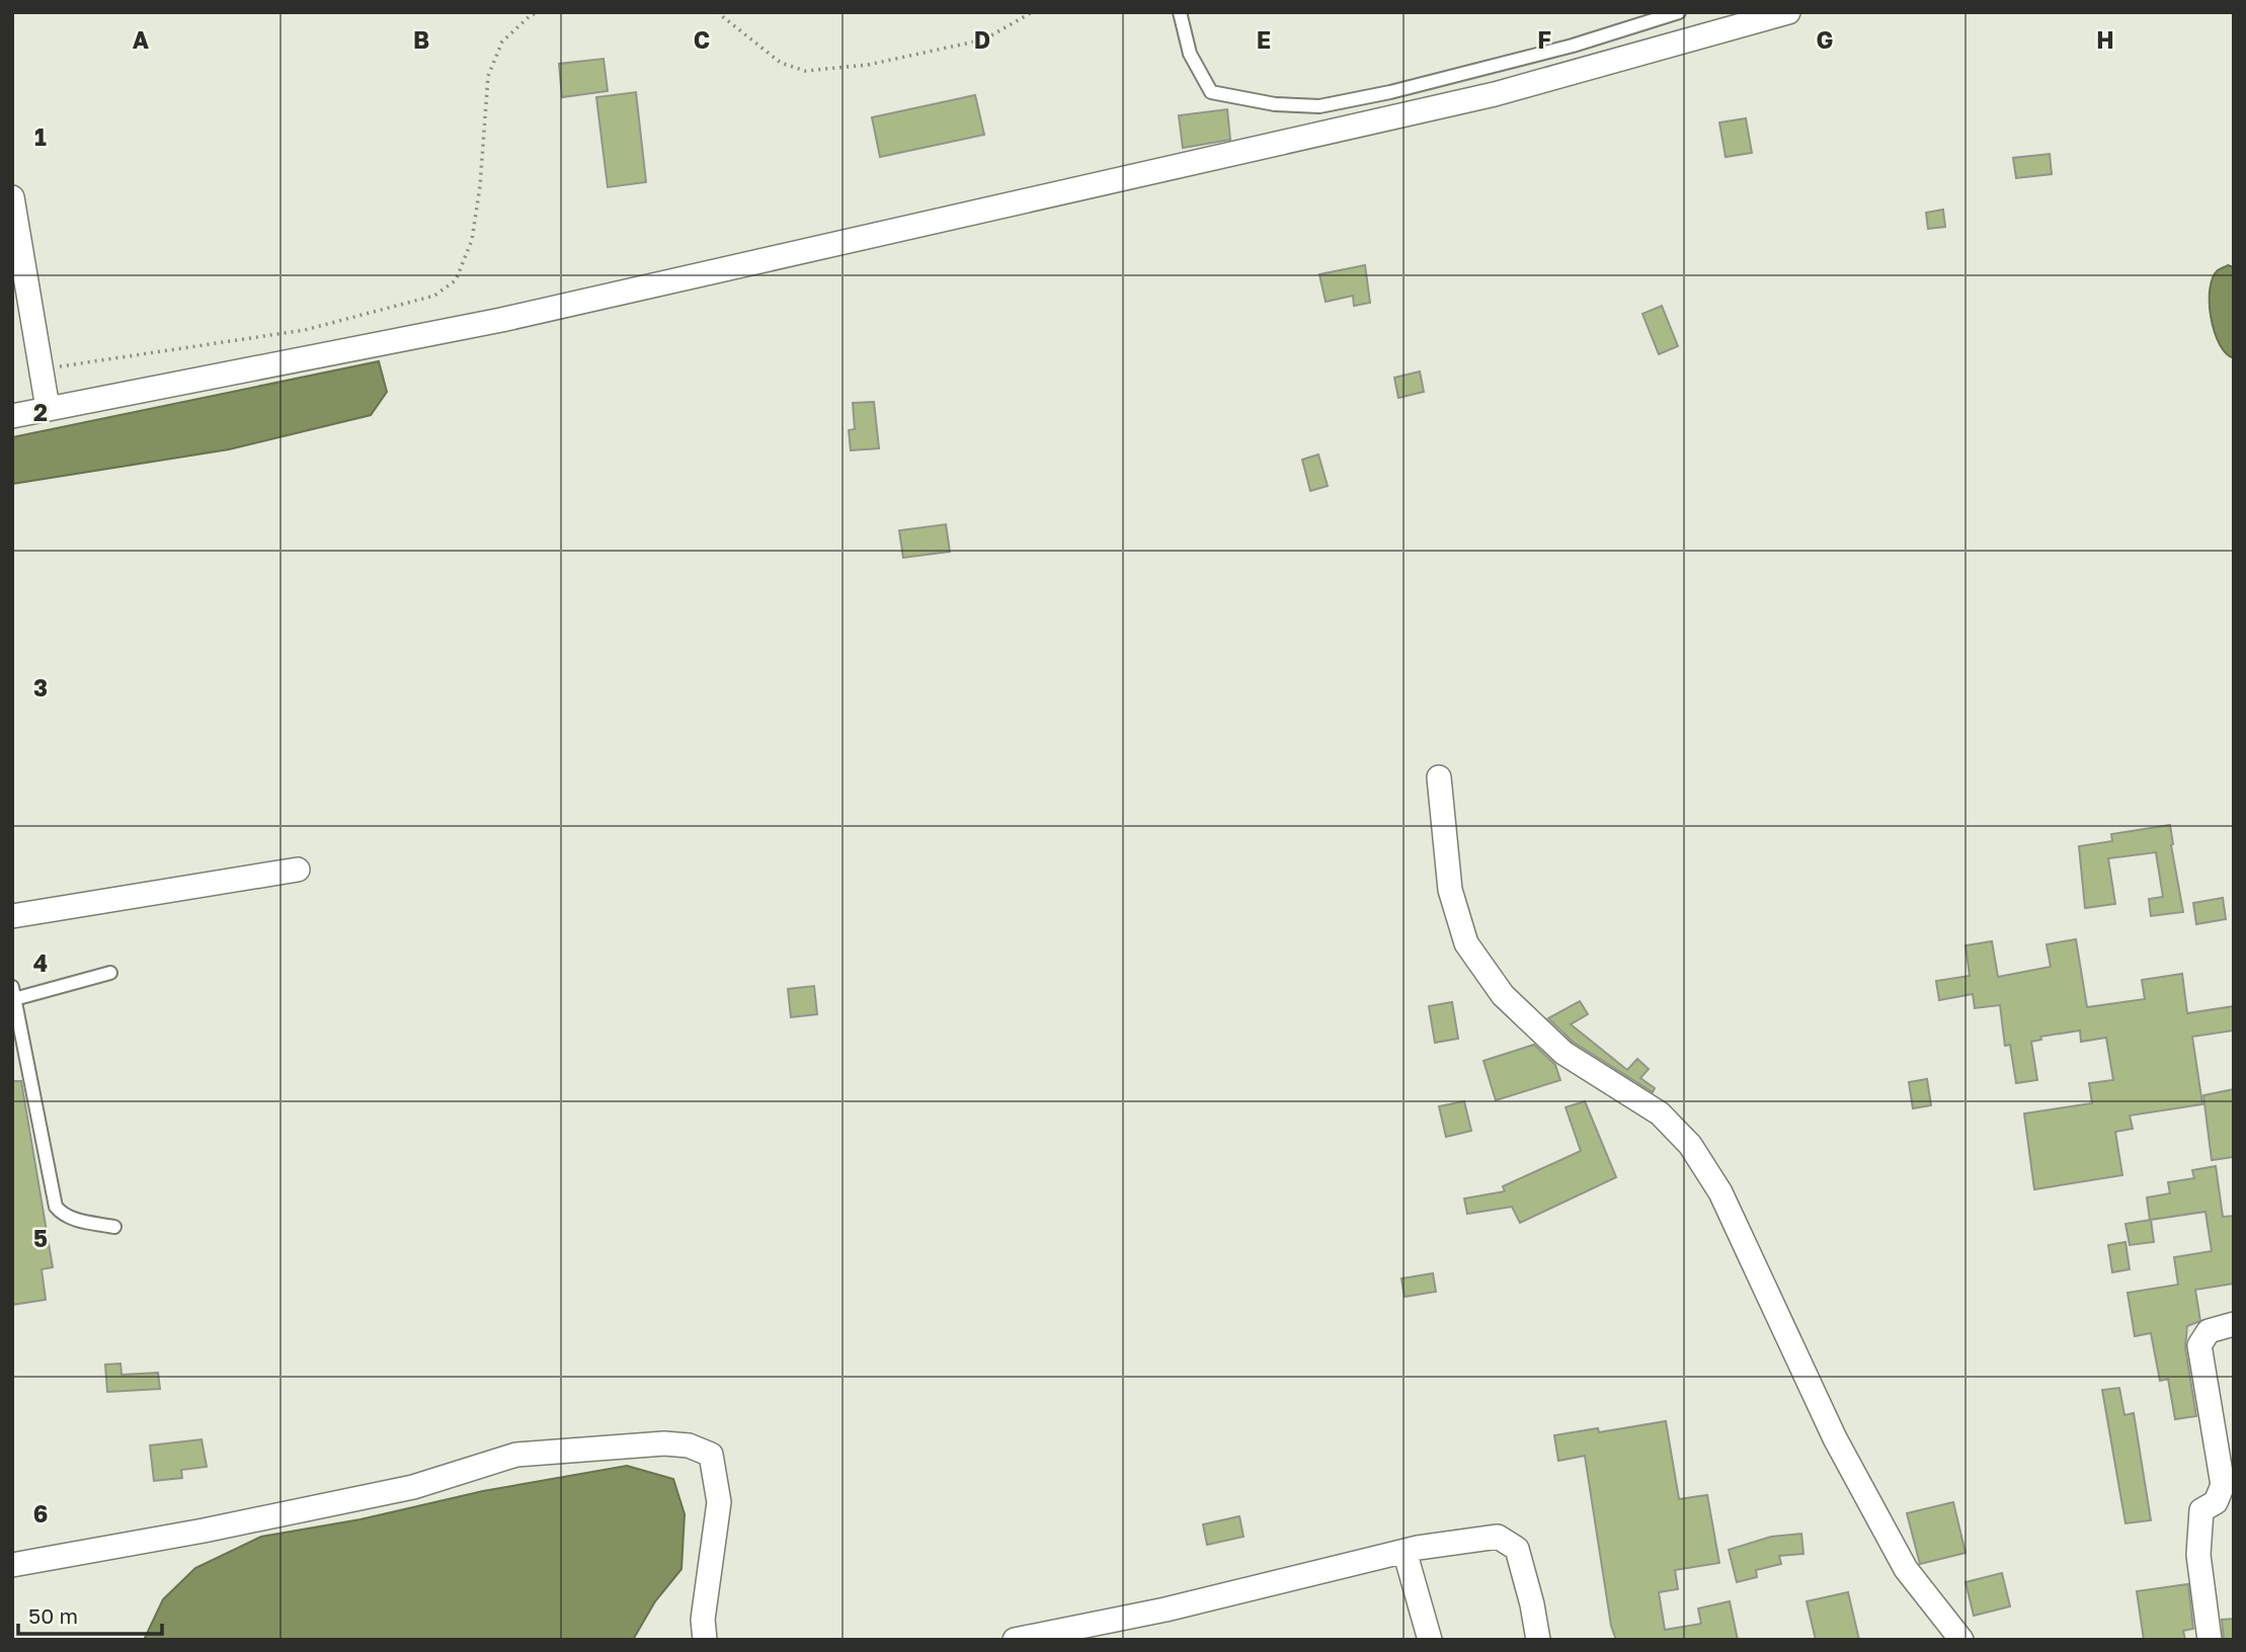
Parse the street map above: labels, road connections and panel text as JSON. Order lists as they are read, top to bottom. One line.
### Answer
{"scale_bar":"50 m","grid":{"columns":["A","B","C","D","E","F","G","H"],"rows":["1","2","3","4","5","6"]}}
